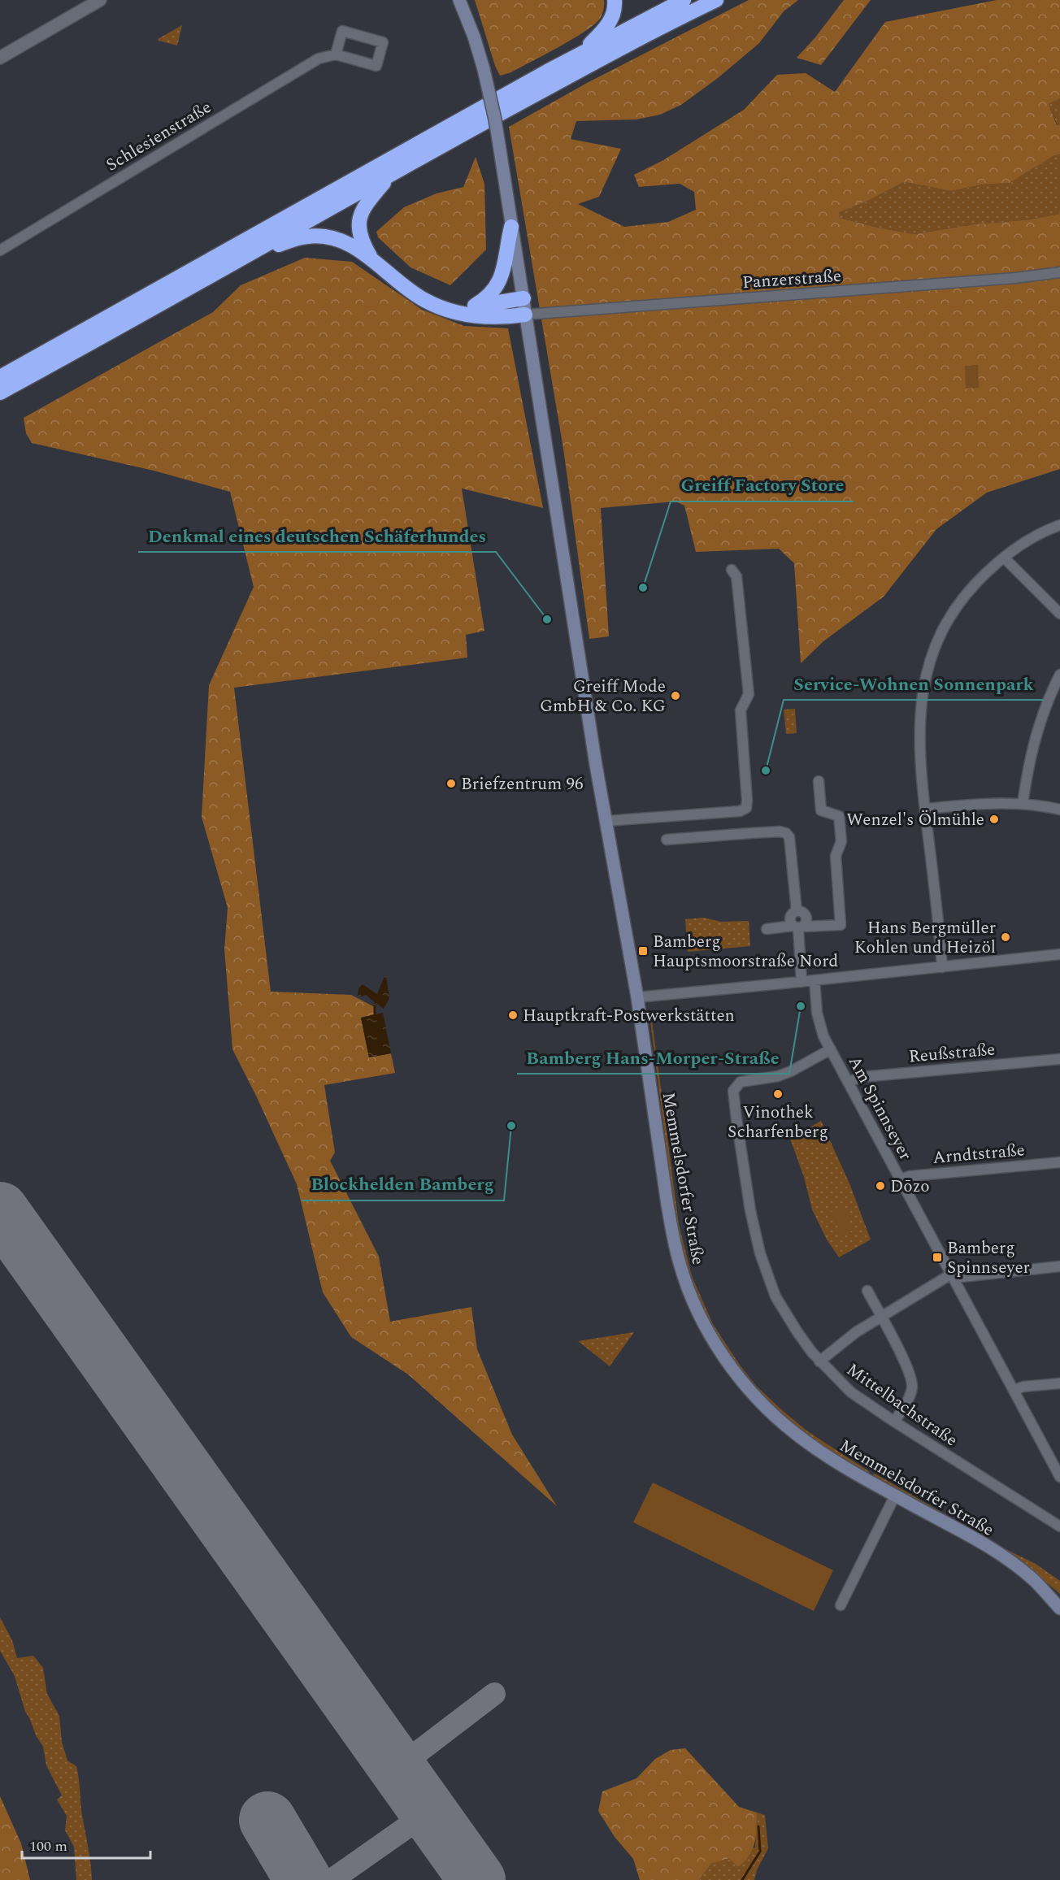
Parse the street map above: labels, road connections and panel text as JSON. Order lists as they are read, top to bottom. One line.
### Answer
{"streets":{"main road":["Memmelsdorfer Straße"],"street":["Schlesienstraße","Panzerstraße","Reußstraße","Am Spinnseyer","Arndtstraße","Mittelbachstraße"]},"crossings":[["Panzerstraße","Memmelsdorfer Straße"],["Reußstraße","Am Spinnseyer"],["Am Spinnseyer","Arndtstraße"],["Am Spinnseyer","Mittelbachstraße"]],"places":{"other":["Greiff Factory Store","Denkmal eines deutschen Schäferhundes","Greiff Mode GmbH & Co. KG","Service-Wohnen Sonnenpark","Briefzentrum 96","Wenzel's Ölmühle","Hans Bergmüller Kohlen und Heizöl","Bamberg Hans-Morper-Straße","Hauptkraft-Postwerkstätten","Vinothek Scharfenberg","Blockhelden Bamberg","Dōzo"],"transit":["Bamberg Hauptsmoorstraße Nord","Bamberg Spinnseyer"]},"scale_bar":"100 m"}
